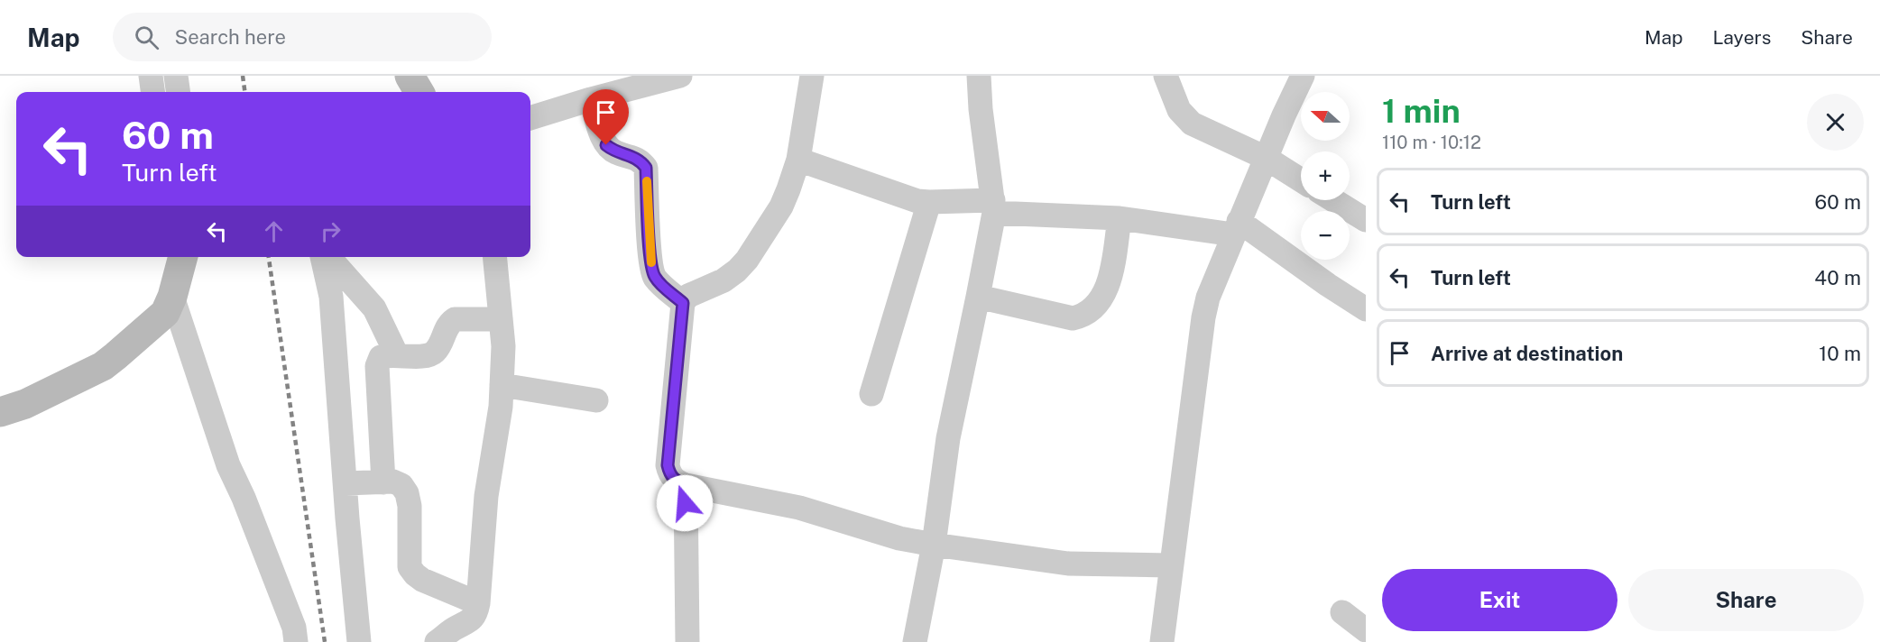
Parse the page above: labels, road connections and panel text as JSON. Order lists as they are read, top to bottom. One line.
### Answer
{"north":"left","page":{"header":"Map","search":"Search here","nav":["Map","Layers","Share"],"heading":["1 min","110 m · 10:12"],"map_buttons":["+","−"],"turn":["60 m","Turn left"],"list":[{"name":"Turn left","value":"60 m"},{"name":"Turn left","value":"40 m"},{"name":"Arrive at destination","value":"10 m"}],"buttons":["Exit","Share"]}}
